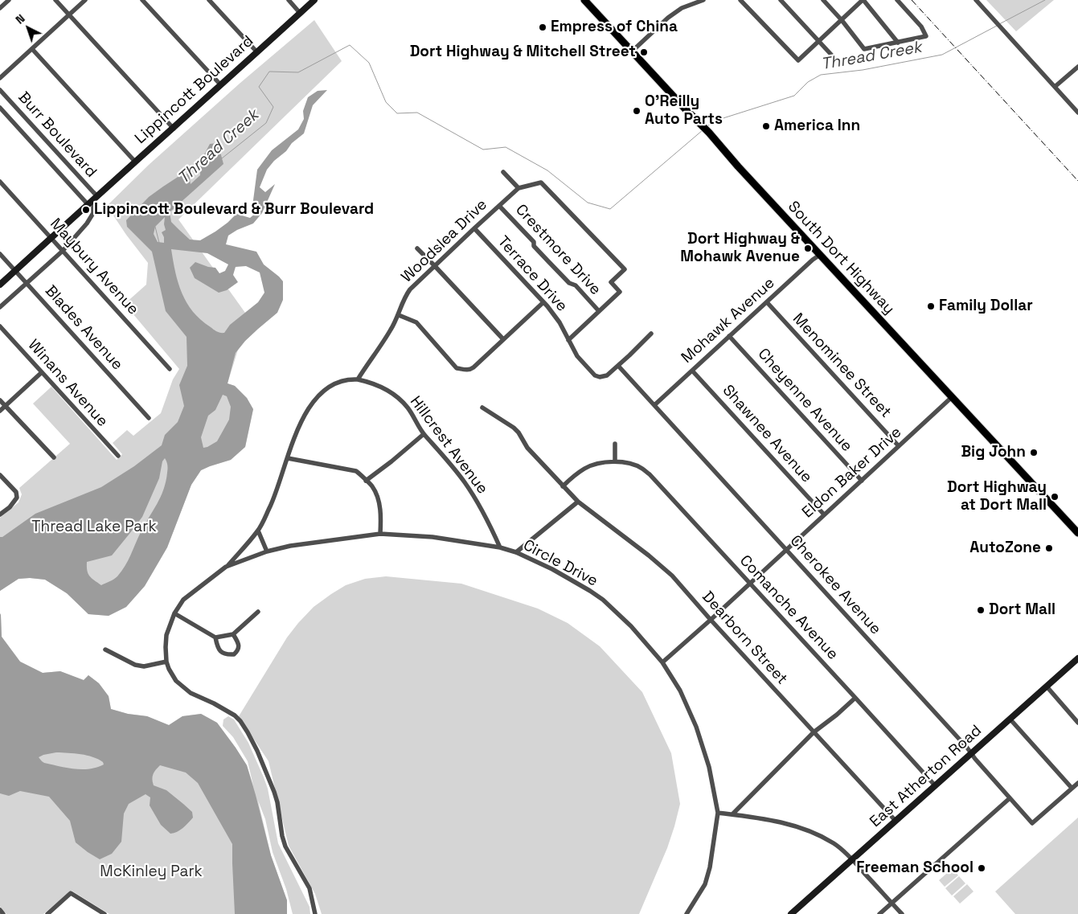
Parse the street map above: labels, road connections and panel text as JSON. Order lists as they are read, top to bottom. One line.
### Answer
{"streets":{"main road":["South Dort Highway"],"street":["Lippincott Boulevard","Burr Boulevard","Woodslea Drive","Crestmore Drive","Maybury Avenue","Terrace Drive","Mohawk Avenue","Blades Avenue","Menominee Street","Winans Avenue","Cheyenne Avenue","Shawnee Avenue","Hillcrest Avenue","Eldon Baker Drive","Circle Drive","Cherokee Avenue","Comanche Avenue","Dearborn Street","East Atherton Road"]},"crossings":[["Lippincott Boulevard","Burr Boulevard"],["Lippincott Boulevard","Maybury Avenue"],["Lippincott Boulevard","Blades Avenue"],["Woodslea Drive","Crestmore Drive"],["Woodslea Drive","Terrace Drive"],["Woodslea Drive","Hillcrest Avenue"],["South Dort Highway","Mohawk Avenue"],["South Dort Highway","Eldon Baker Drive"],["Terrace Drive","Cherokee Avenue"],["Mohawk Avenue","Menominee Street"],["Mohawk Avenue","Cheyenne Avenue"],["Mohawk Avenue","Shawnee Avenue"],["Mohawk Avenue","Cherokee Avenue"],["Menominee Street","Eldon Baker Drive"],["Cheyenne Avenue","Eldon Baker Drive"],["Shawnee Avenue","Eldon Baker Drive"],["Hillcrest Avenue","Circle Drive"],["Eldon Baker Drive","Circle Drive"],["Eldon Baker Drive","Cherokee Avenue"],["Eldon Baker Drive","Comanche Avenue"],["Eldon Baker Drive","Dearborn Street"],["Cherokee Avenue","East Atherton Road"],["Comanche Avenue","Dearborn Street"],["Comanche Avenue","East Atherton Road"],["Dearborn Street","East Atherton Road"]],"water":["Thread Creek"],"parks":["Thread Lake Park","McKinley Park"],"places":["Empress of China","Dort Highway & Mitchell Street","O'Reilly Auto Parts","America Inn","Lippincott Boulevard & Burr Boulevard","Dort Highway & Mohawk Avenue","Family Dollar","Big John","Dort Highway at Dort Mall","AutoZone","Dort Mall","Freeman School"],"north":"top left"}
